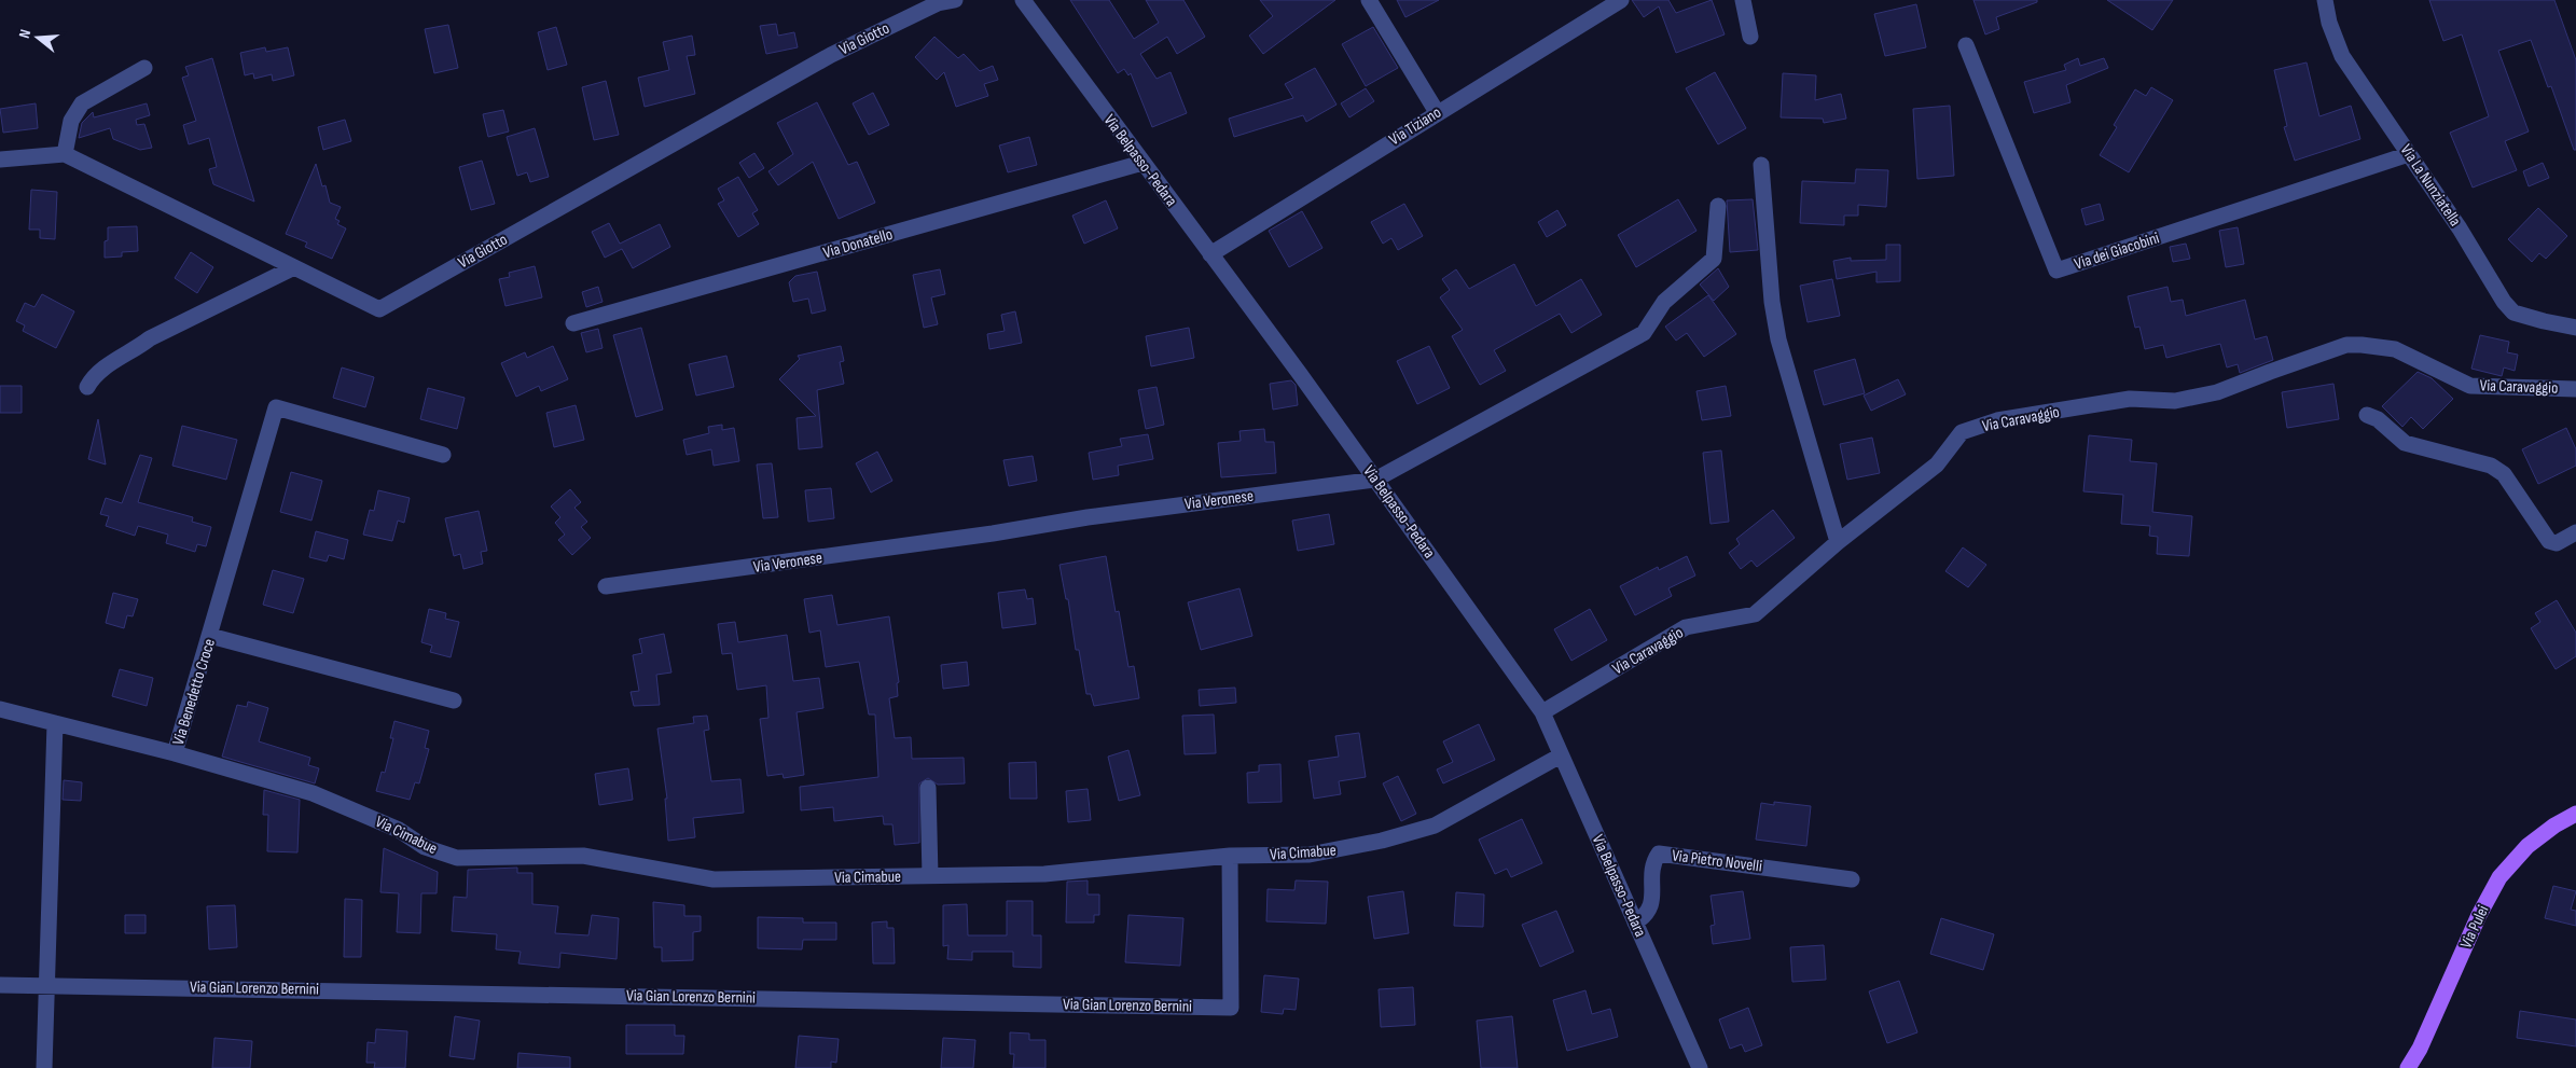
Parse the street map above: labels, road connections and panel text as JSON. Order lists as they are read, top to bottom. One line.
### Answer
{"streets":{"main road":["Via Pulei"],"street":["Via Giotto","Via Tiziano","Via Belpasso-Pedara","Via La Nunziatella","Via Donatello","Via dei Giacobini","Via Caravaggio","Via Veronese","Via Benedetto Croce","Via Cimabue","Via Pietro Novelli","Via Gian Lorenzo Bernini"]},"crossings":[["Via Tiziano","Via Belpasso-Pedara"],["Via Belpasso-Pedara","Via Donatello"],["Via Belpasso-Pedara","Via Caravaggio"],["Via Belpasso-Pedara","Via Veronese"],["Via Belpasso-Pedara","Via Cimabue"],["Via Belpasso-Pedara","Via Pietro Novelli"],["Via La Nunziatella","Via dei Giacobini"],["Via Benedetto Croce","Via Cimabue"],["Via Cimabue","Via Gian Lorenzo Bernini"]],"north":"left"}
